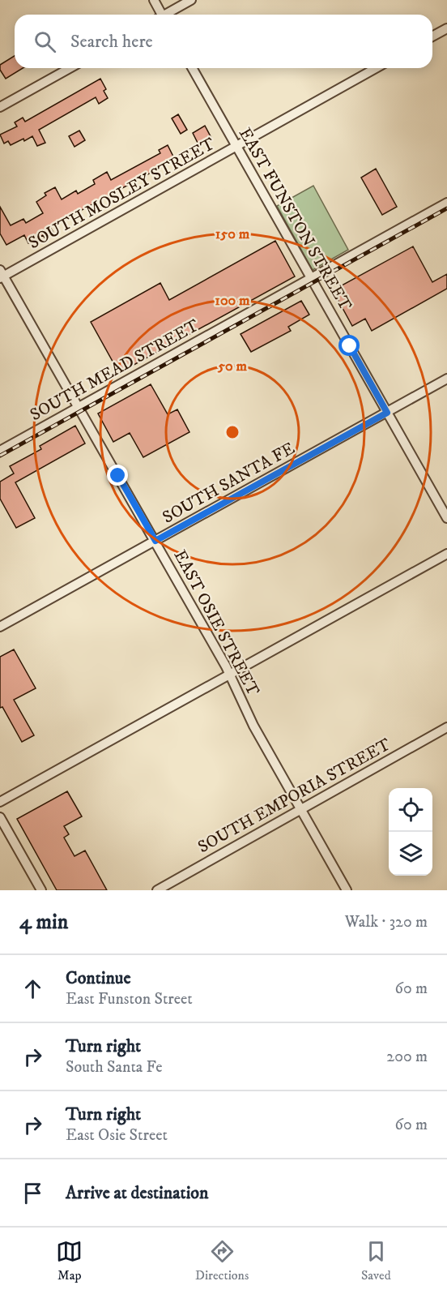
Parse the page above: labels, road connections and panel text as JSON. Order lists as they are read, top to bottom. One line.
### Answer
{"streets":{"street":["SOUTH MOSLEY STREET","EAST FUNSTON STREET","SOUTH MEAD STREET","SOUTH SANTA FE","EAST OSIE STREET","SOUTH EMPORIA STREET"]},"crossings":[["SOUTH MOSLEY STREET","EAST FUNSTON STREET"],["SOUTH MOSLEY STREET","EAST OSIE STREET"],["EAST FUNSTON STREET","SOUTH MEAD STREET"],["EAST FUNSTON STREET","SOUTH SANTA FE"],["SOUTH MEAD STREET","EAST OSIE STREET"],["SOUTH SANTA FE","EAST OSIE STREET"],["EAST OSIE STREET","SOUTH EMPORIA STREET"]],"page":{"search":"Search here","heading":["4 min","Walk · 320 m"],"list":[["Continue","East Funston Street","60 m"],["Turn right","South Santa Fe","200 m"],["Turn right","East Osie Street","60 m"],"Arrive at destination"],"nav":["Map","Directions","Saved"]},"rings":["150 m","100 m","50 m"]}
